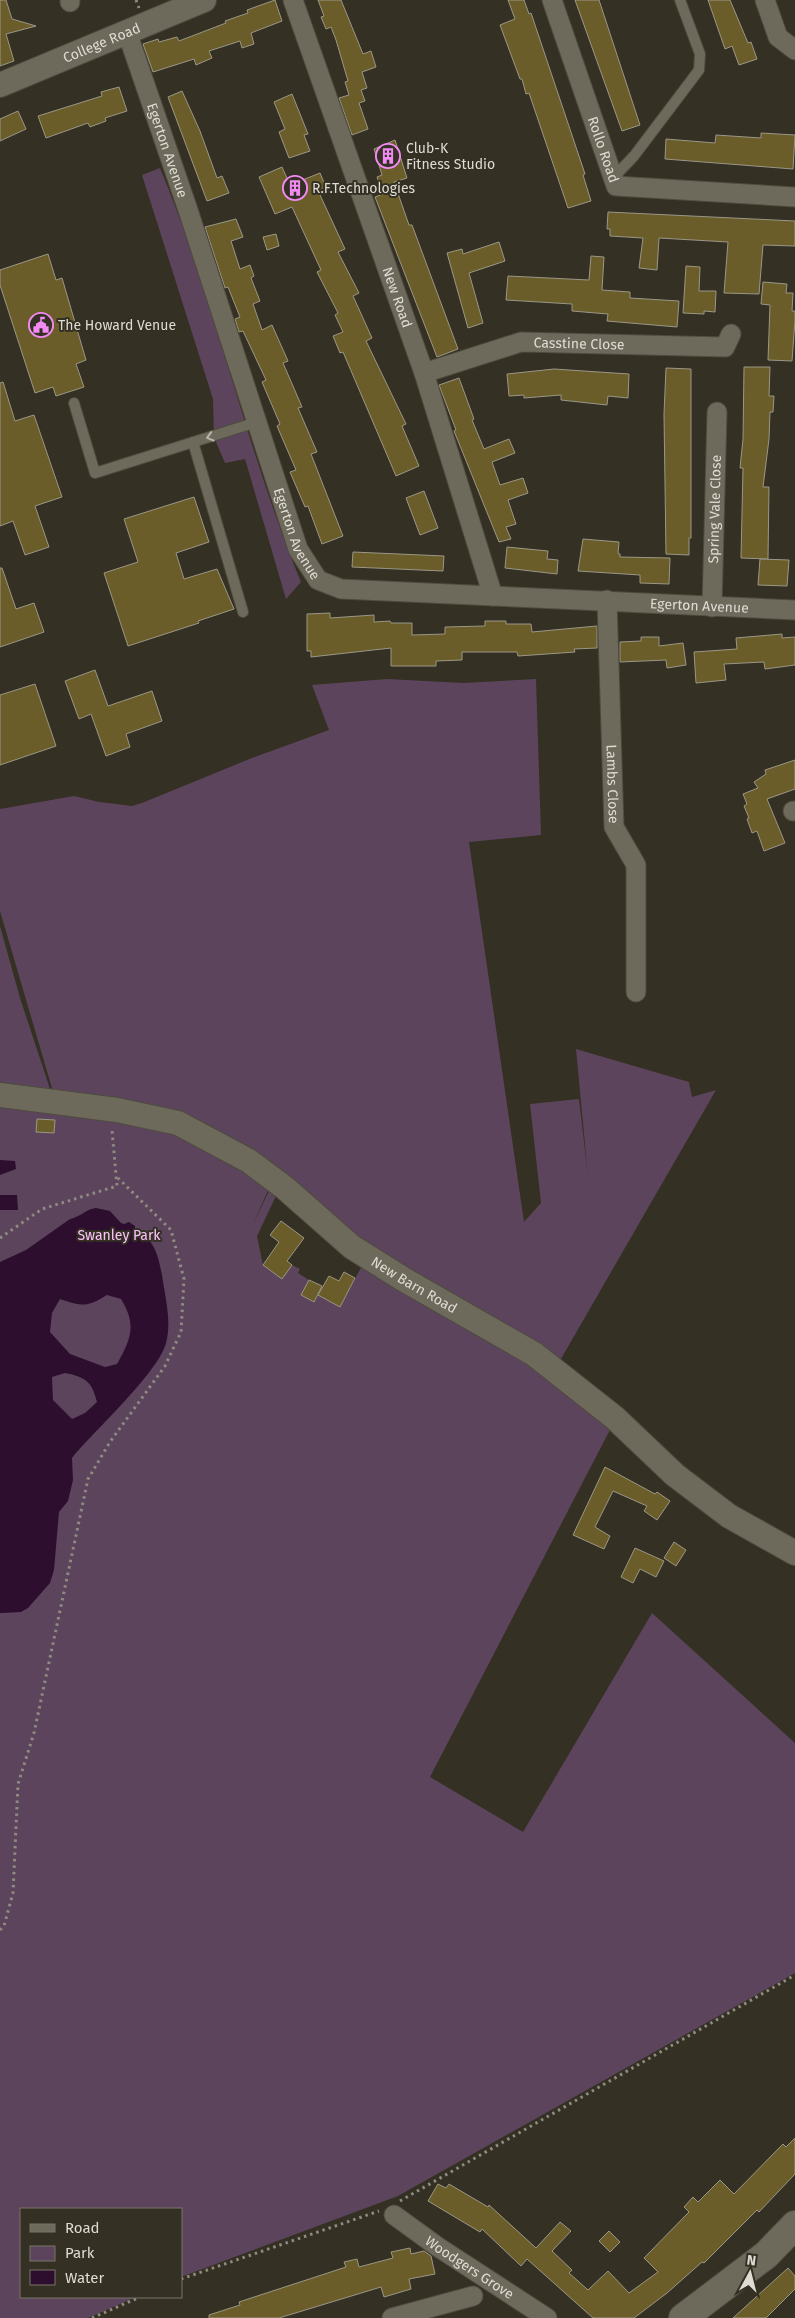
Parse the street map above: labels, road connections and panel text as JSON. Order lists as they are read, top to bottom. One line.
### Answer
{"streets":{"street":["College Road","Rollo Road","Egerton Avenue","New Road","Casstine Close","Spring Vale Close","Lambs Close","New Barn Road","Woodgers Grove"]},"crossings":[["College Road","Egerton Avenue"],["Egerton Avenue","New Road"],["Egerton Avenue","Spring Vale Close"],["Egerton Avenue","Lambs Close"],["New Road","Casstine Close"]],"parks":["Swanley Park"],"places":{"building":["Club-K Fitness Studio","R.F.Technologies"],"public building":["The Howard Venue"]},"legend":["Road","Park","Water"],"north":"top"}
